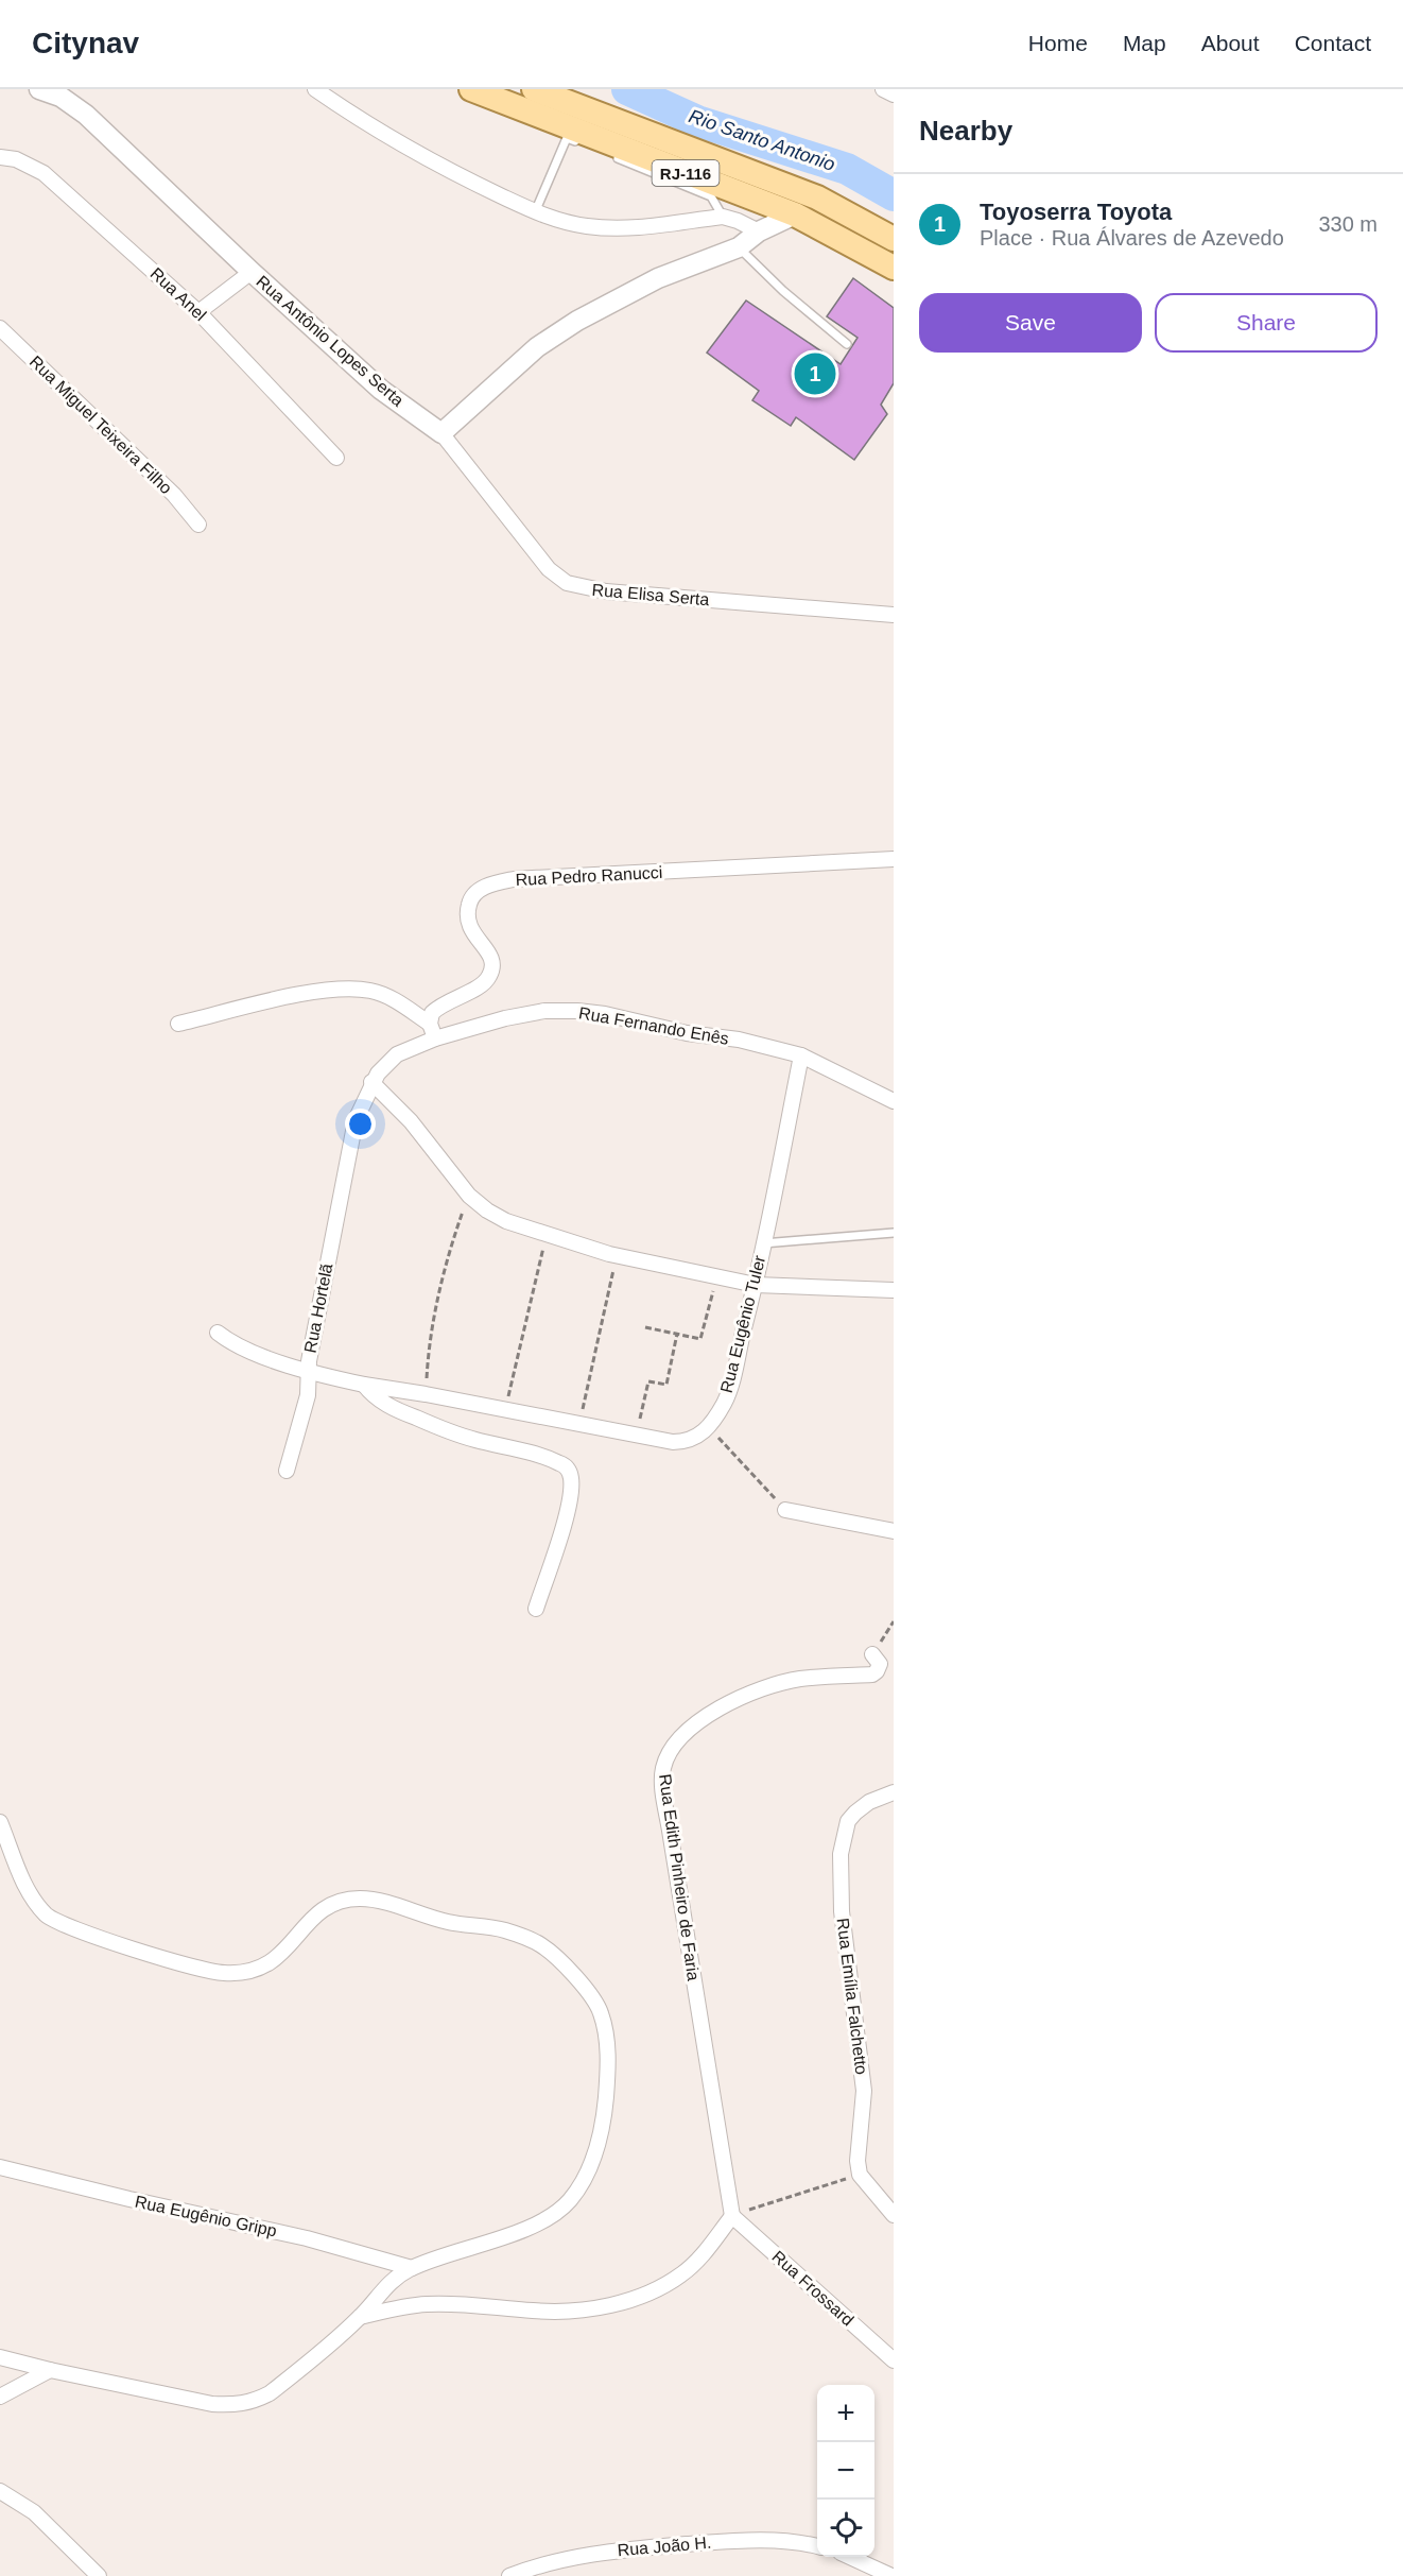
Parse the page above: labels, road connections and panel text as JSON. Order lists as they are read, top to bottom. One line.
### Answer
{"streets":{"main road":["RJ-116"],"street":["Rua Anel","Rua Antônio Lopes Serta","Rua Miguel Teixeira Filho","Rua Elisa Serta","Rua Pedro Ranucci","Rua Fernando Enês","Rua Hortelã","Rua Eugênio Tuler","Rua Edith Pinheiro de Faria","Rua Emília Falchetto","Rua Eugênio Gripp","Rua Frossard","Rua João H."]},"crossings":[["Rua Anel","Rua Antônio Lopes Serta"],["Rua Antônio Lopes Serta","Rua Elisa Serta"],["Rua Fernando Enês","Rua Hortelã"],["Rua Fernando Enês","Rua Eugênio Tuler"],["Rua Edith Pinheiro de Faria","Rua Frossard"]],"water":["Rio Santo Antonio"],"page":{"header":"Citynav","nav":["Home","Map","About","Contact"],"heading":"Nearby","list":[{"mark":"1","name":"Toyoserra Toyota","note":"Place · Rua Álvares de Azevedo","value":"330 m"}],"buttons":["Save","Share"],"pins":"1","map_buttons":["+","−"]}}
